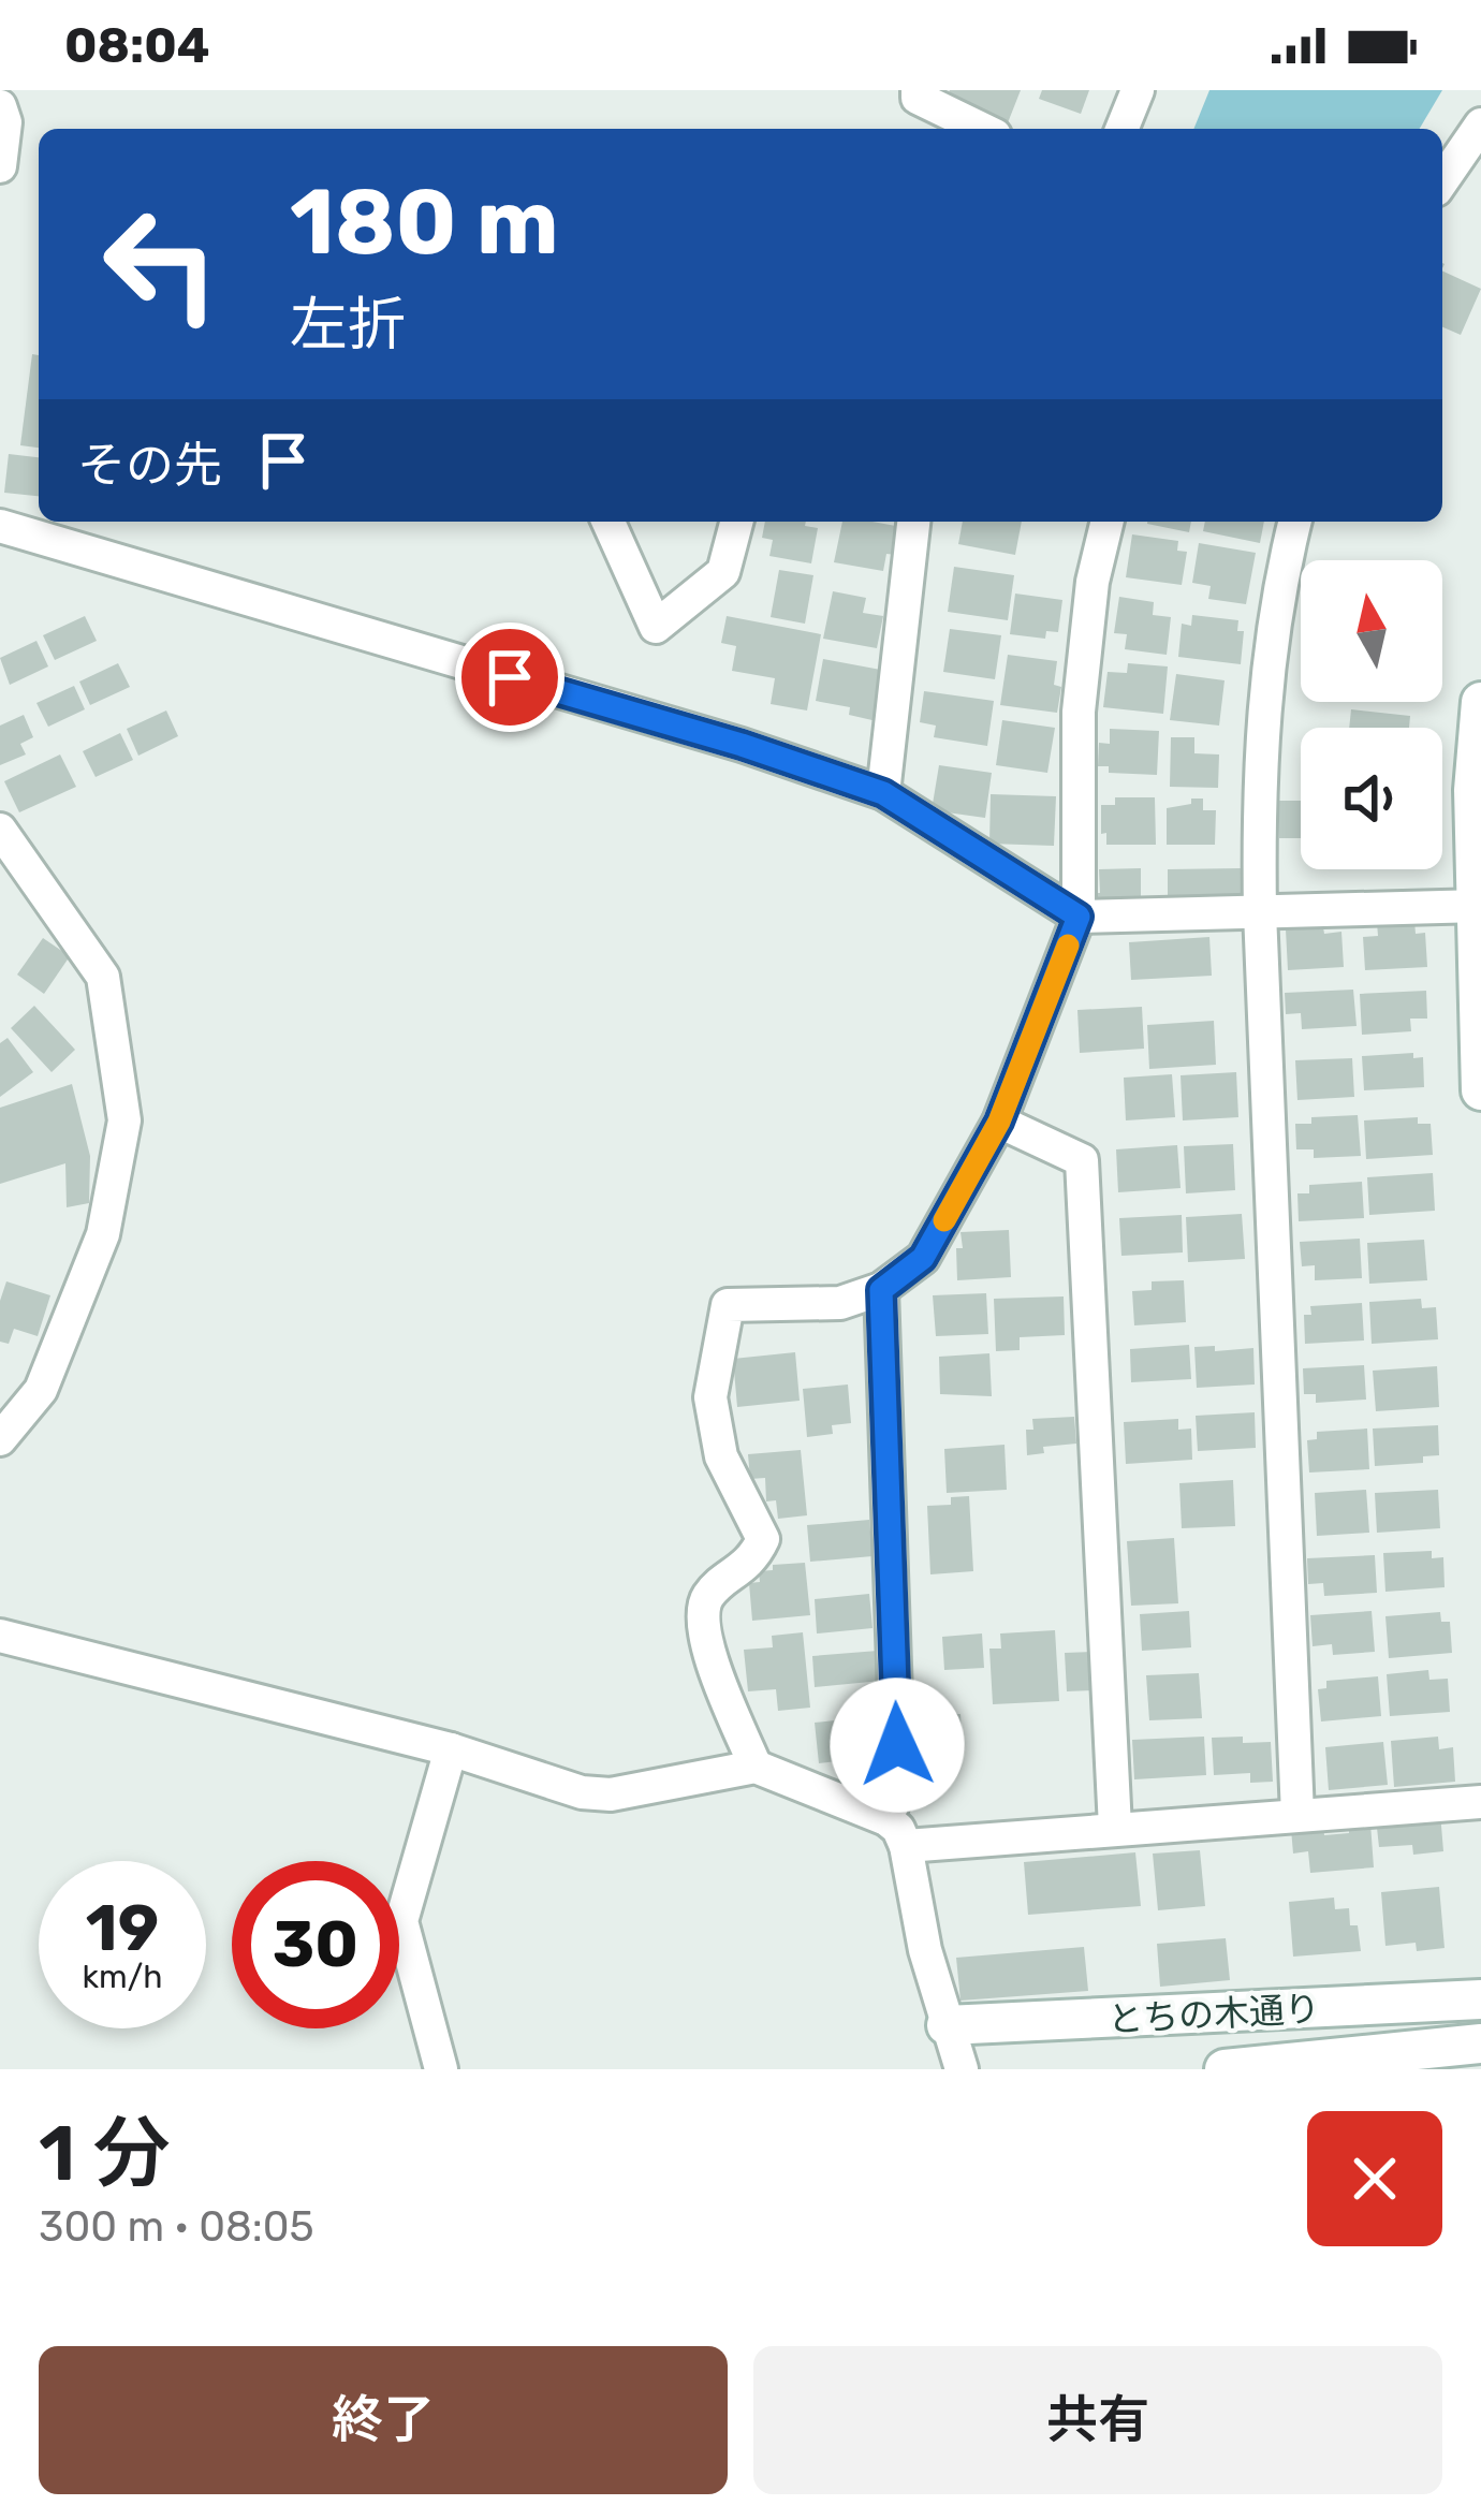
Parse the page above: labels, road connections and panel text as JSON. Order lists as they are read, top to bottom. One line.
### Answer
{"streets":{"street":["とちの木通り"]},"north":"top","page":{"status":"08:04","turn":["180 m","左折"],"then":"その先","speed":"19 km/h","limit":"30","heading":["1 分","300 m · 08:05"],"buttons":["終了","共有"]}}
